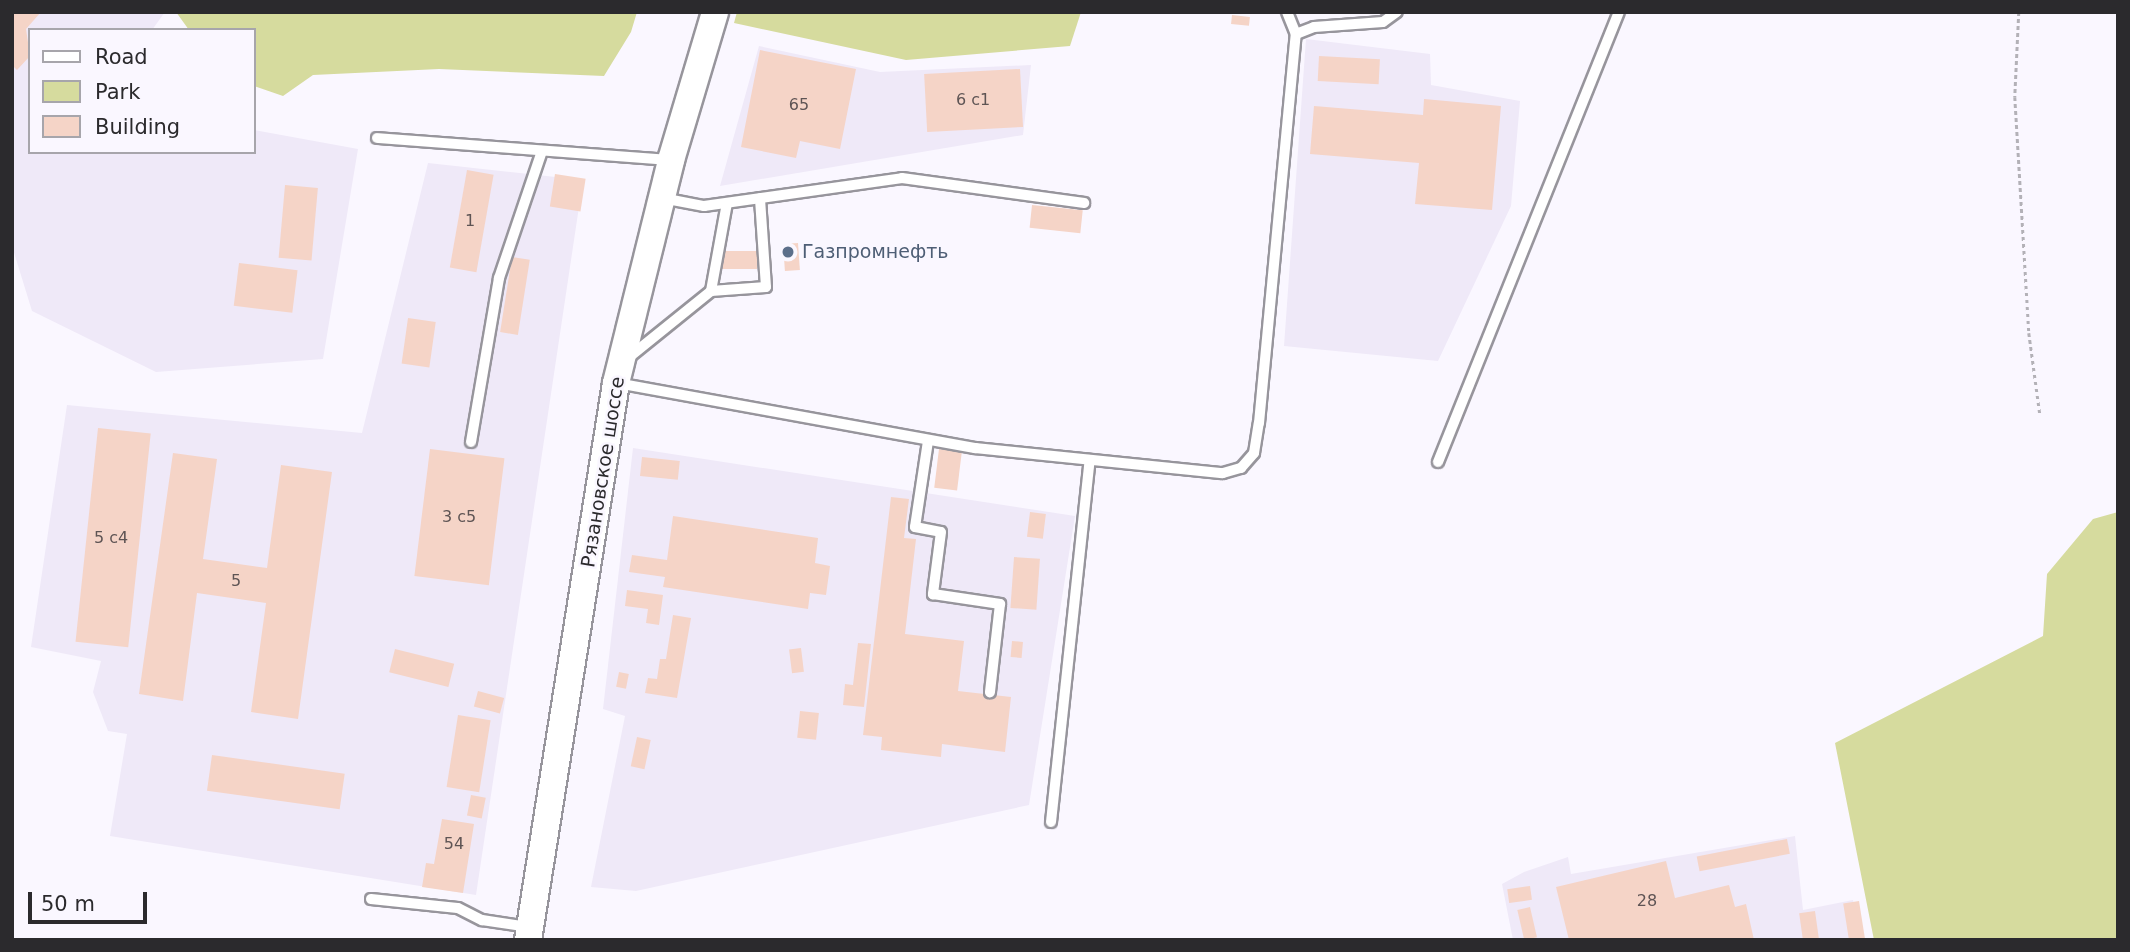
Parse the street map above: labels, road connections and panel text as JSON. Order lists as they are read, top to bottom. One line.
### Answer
{"streets":{"main road":["Рязановское шоссе"]},"places":["Газпромнефть"],"house_numbers":["6 с1","65","1","3 с5","5 с4","5","54","28"],"legend":["Road","Park","Building"],"scale_bar":"50 m"}
